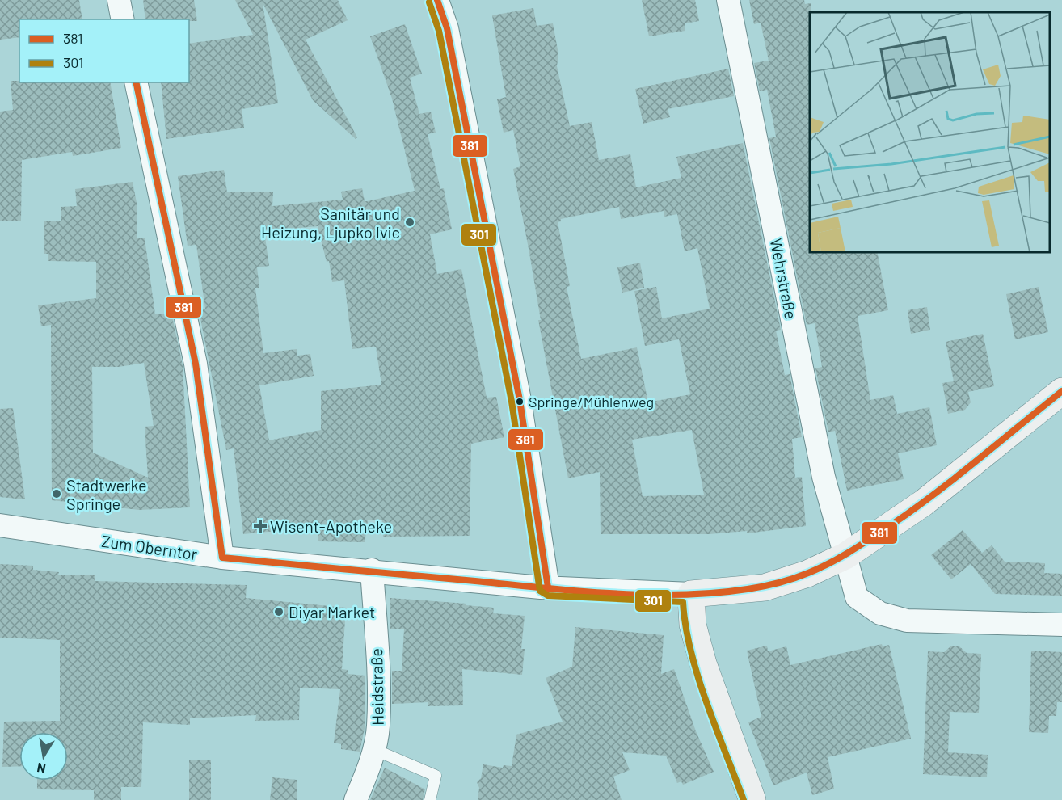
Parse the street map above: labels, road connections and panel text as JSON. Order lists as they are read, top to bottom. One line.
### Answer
{"streets":{"street":["Wehrstraße","Zum Oberntor","Heidstraße"]},"crossings":[["Wehrstraße","Zum Oberntor"],["Zum Oberntor","Heidstraße"]],"places":{"other":["Sanitär und Heizung, Ljupko Ivic","Springe/Mühlenweg","Stadtwerke Springe","Diyar Market"],"health":["Wisent-Apotheke"]},"lines":["transit line 381","transit line 301"],"legend":["381","301"],"north":"bottom"}
